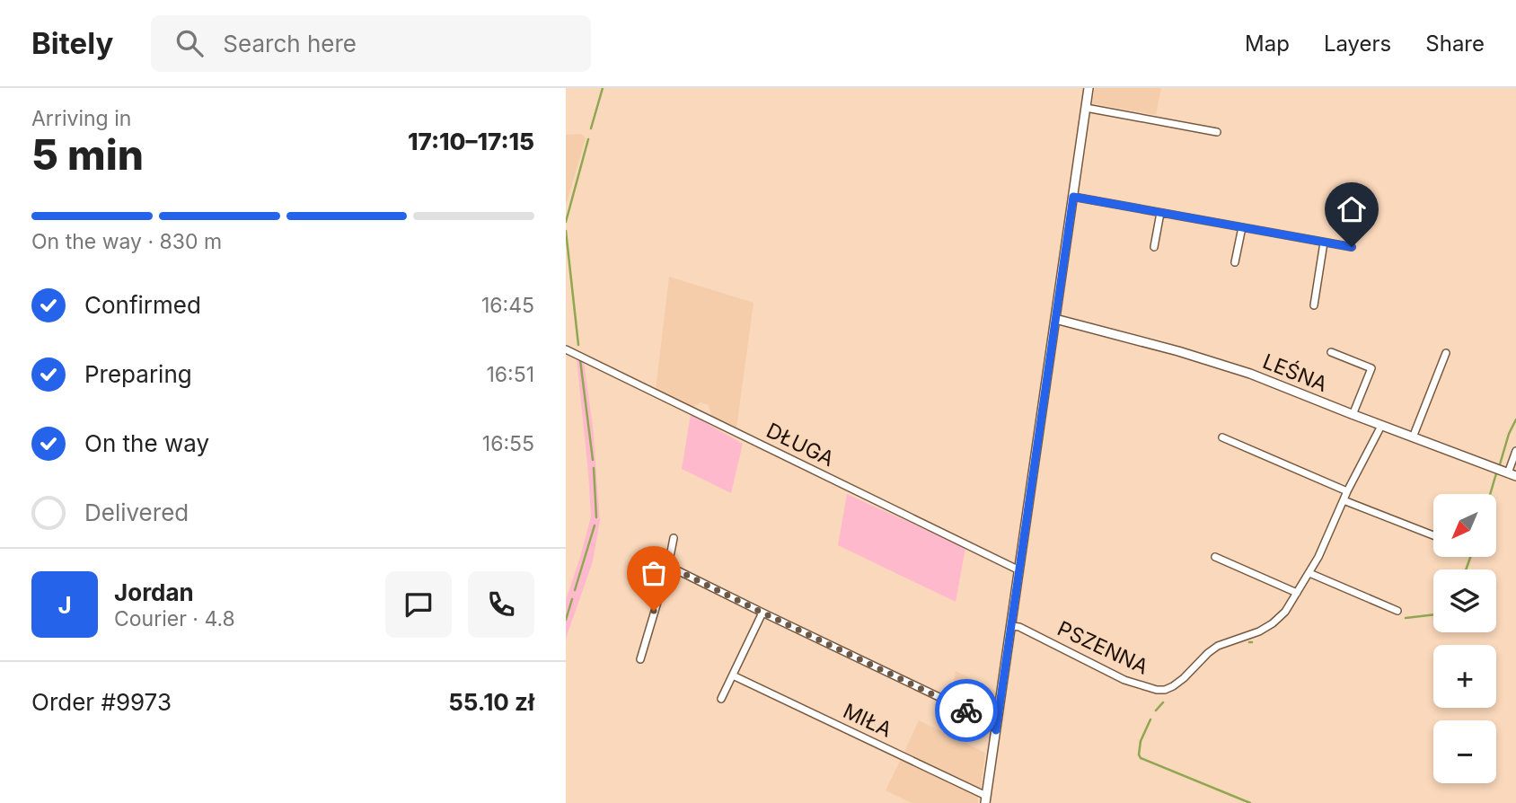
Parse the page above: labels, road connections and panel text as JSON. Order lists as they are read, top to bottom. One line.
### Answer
{"streets":{"street":["LEŚNA","DŁUGA","PSZENNA","MIŁA"]},"crossings":[["LEŚNA","PSZENNA"]],"north":"bottom left","page":{"header":"Bitely","search":"Search here","nav":["Map","Layers","Share"],"heading":["5 min","Arriving in","17:10–17:15"],"panel":["Jordan","Courier · 4.8","Order #9973","55.10 zł"],"bar":"On the way · 830 m","list":[["Confirmed","16:45"],["Preparing","16:51"],["On the way","16:55"],"Delivered"],"map_buttons":["+","−"],"round":"J"}}
